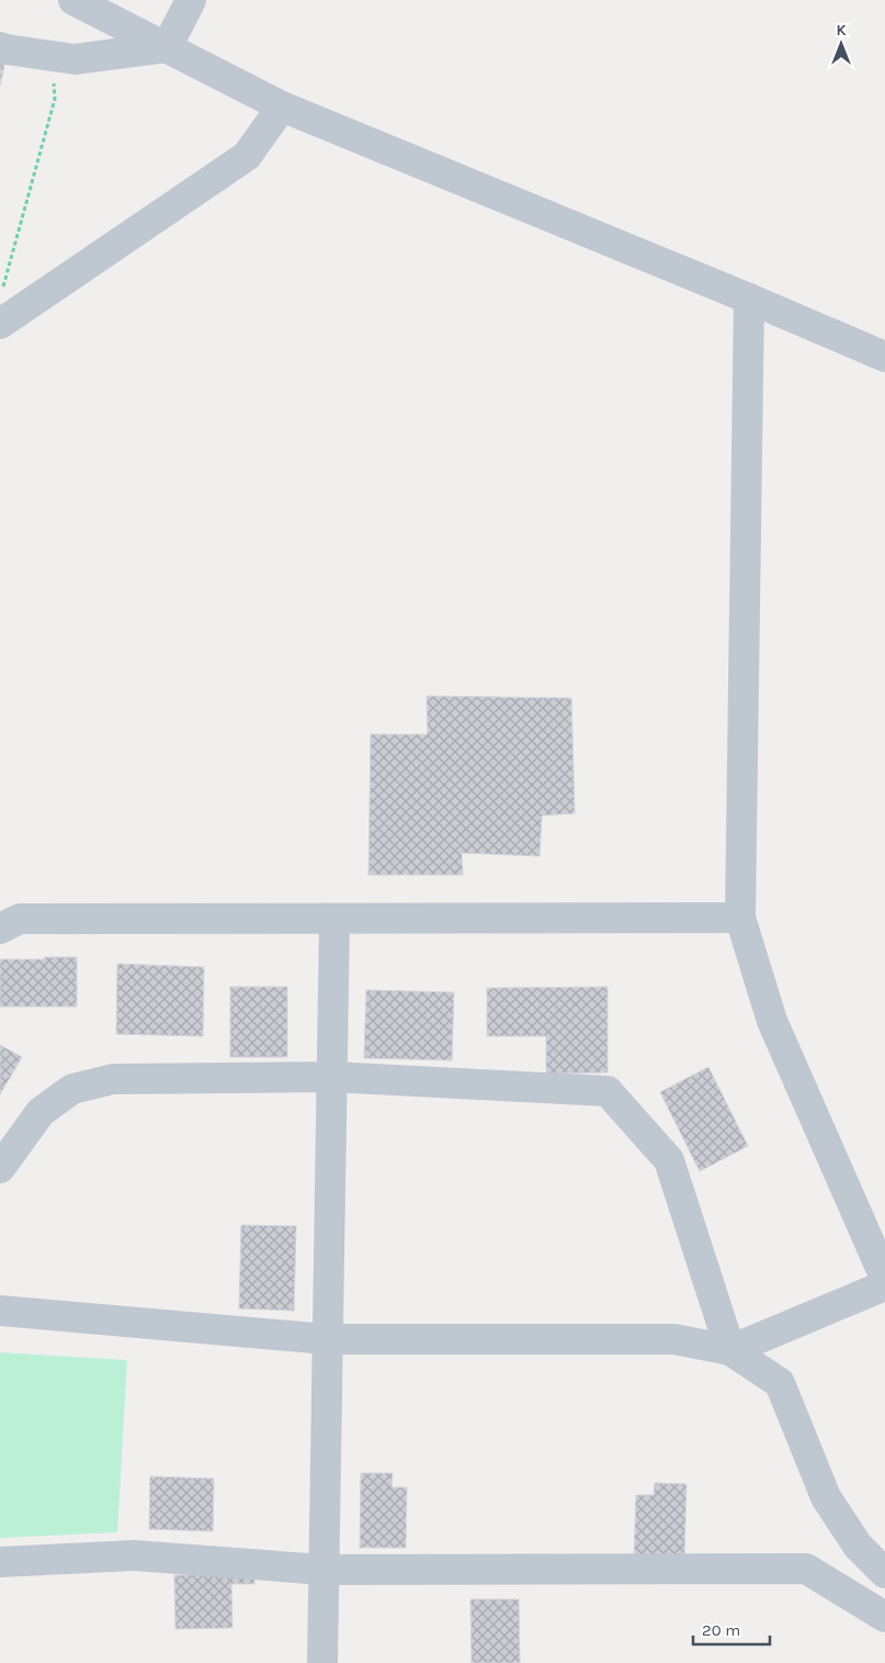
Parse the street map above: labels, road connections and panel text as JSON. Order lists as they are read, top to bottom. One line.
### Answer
{"scale_bar":"20 m","north":"top"}
